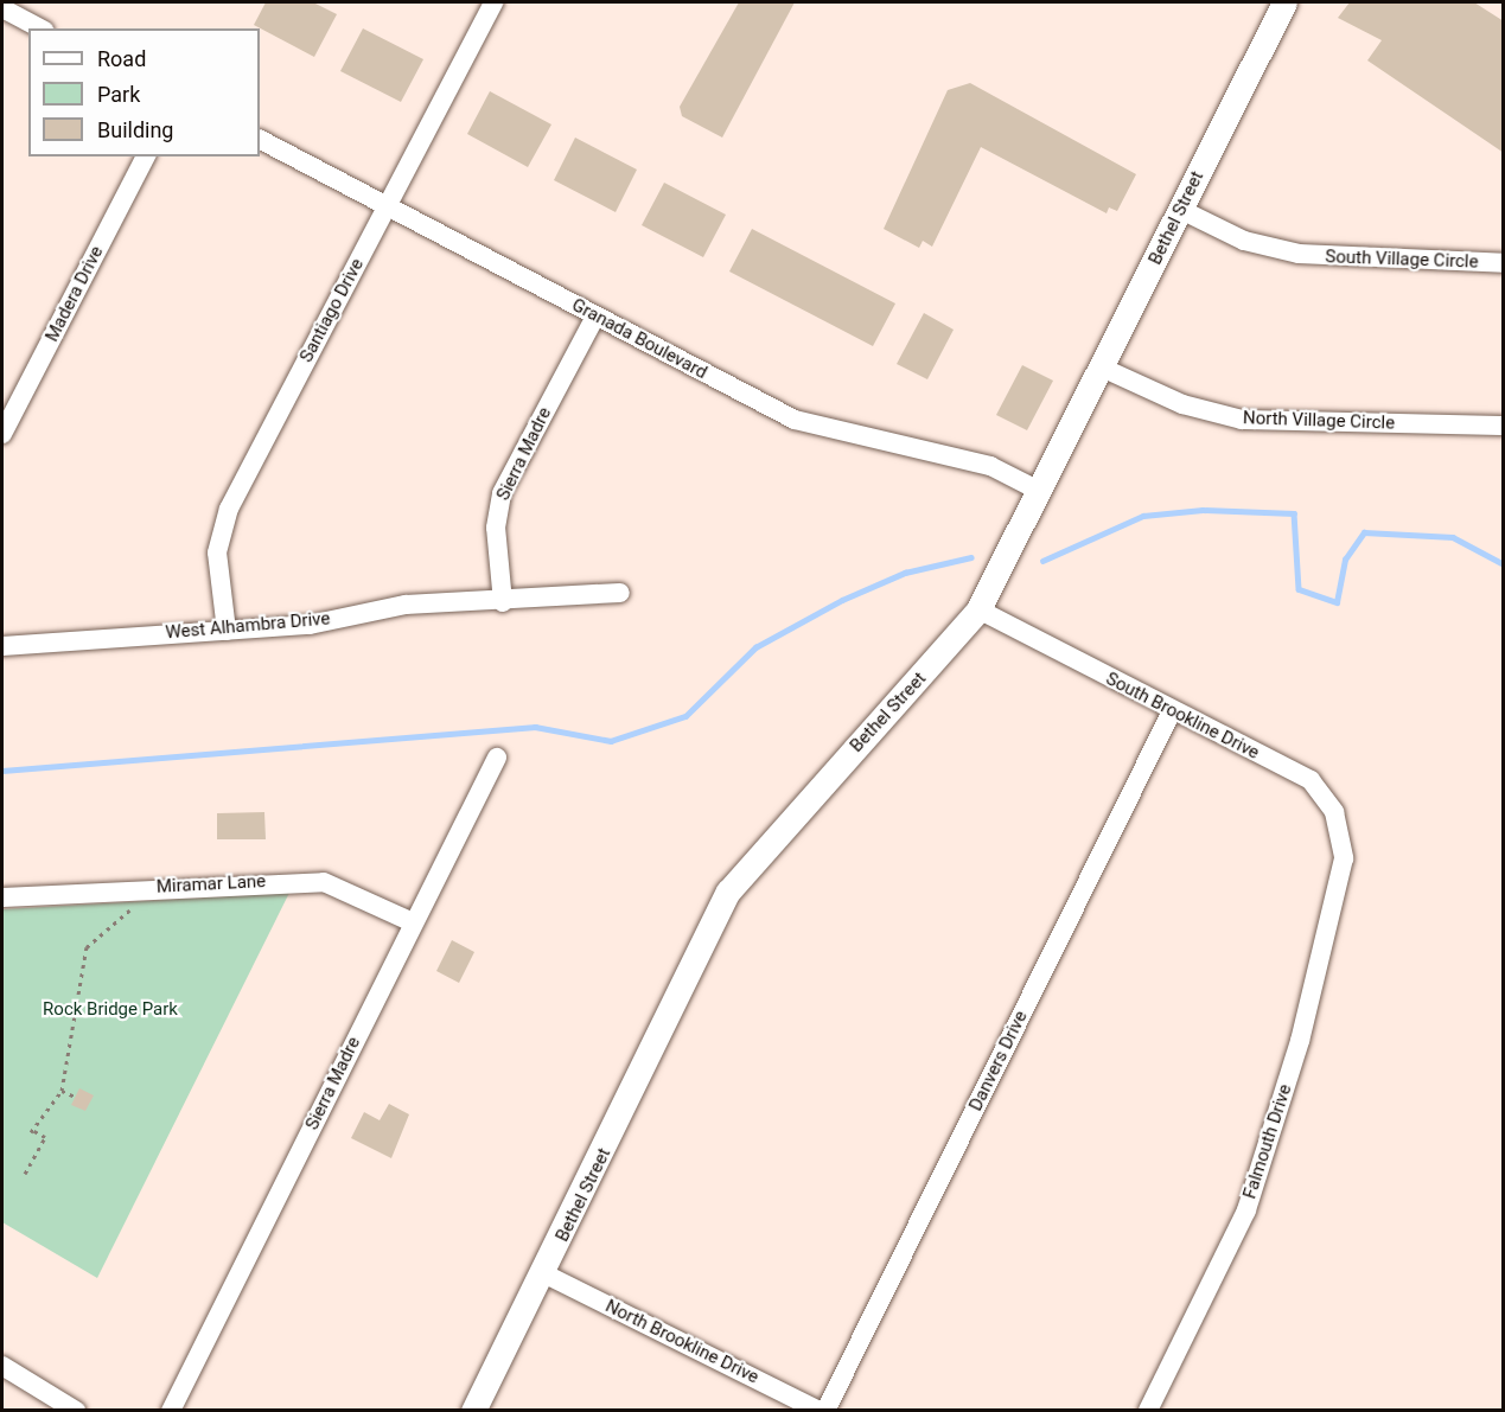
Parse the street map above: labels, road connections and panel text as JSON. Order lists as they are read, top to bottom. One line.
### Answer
{"streets":{"street":["Bethel Street","South Village Circle","Madera Drive","Santiago Drive","Granada Boulevard","North Village Circle","Sierra Madre","West Alhambra Drive","South Brookline Drive","Miramar Lane","Danvers Drive","Falmouth Drive","North Brookline Drive"]},"crossings":[["Bethel Street","South Village Circle"],["Bethel Street","Granada Boulevard"],["Bethel Street","North Village Circle"],["Bethel Street","South Brookline Drive"],["Bethel Street","North Brookline Drive"],["Santiago Drive","Granada Boulevard"],["Santiago Drive","West Alhambra Drive"],["Granada Boulevard","Sierra Madre"],["Sierra Madre","West Alhambra Drive"],["Sierra Madre","Miramar Lane"],["South Brookline Drive","Danvers Drive"],["South Brookline Drive","Falmouth Drive"]],"parks":["Rock Bridge Park"],"legend":["Road","Park","Building"]}
